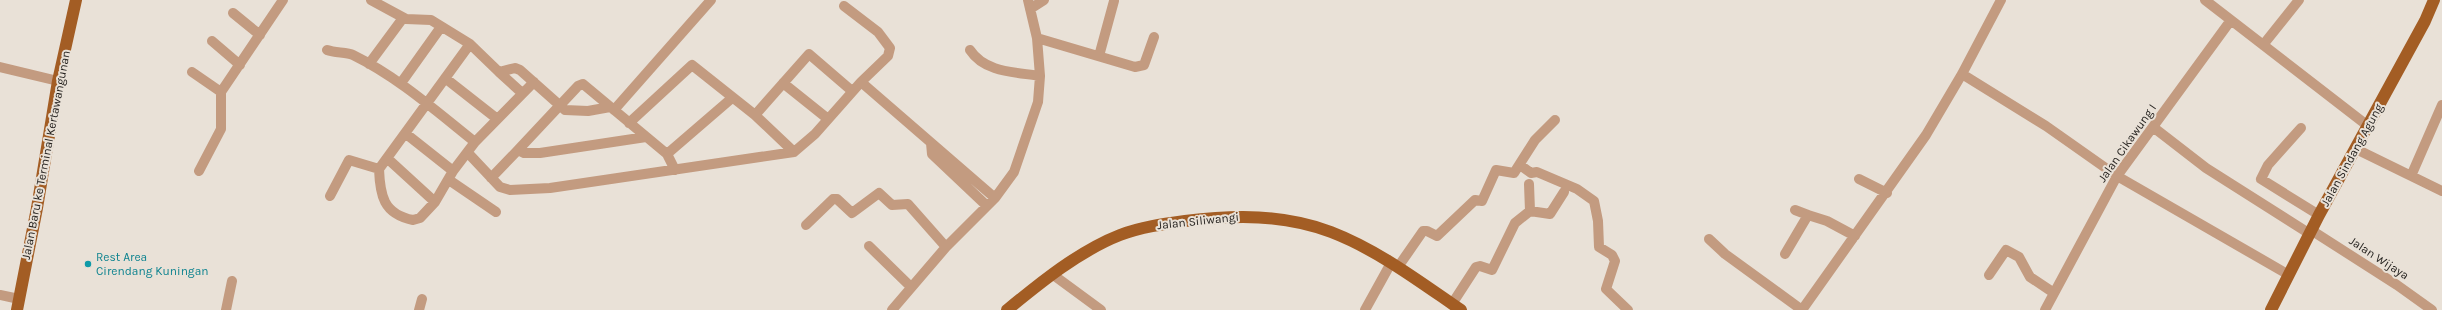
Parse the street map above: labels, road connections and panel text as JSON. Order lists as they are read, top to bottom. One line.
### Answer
{"streets":{"main road":["Jalan Baru ke Terminal Kertawangunan","Jalan Sindang Agung","Jalan Siliwangi"],"street":["Jalan Cikawung I","Jalan Wijaya"]},"crossings":[["Jalan Cikawung I","Jalan Wijaya"],["Jalan Sindang Agung","Jalan Wijaya"]],"places":["Rest Area Cirendang Kuningan"]}
